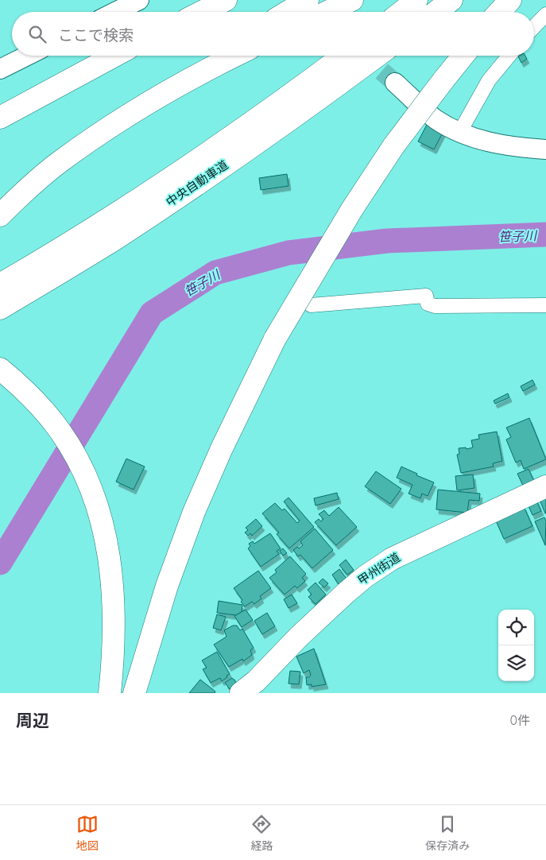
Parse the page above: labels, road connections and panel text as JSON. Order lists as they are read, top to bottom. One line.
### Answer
{"streets":{"highway":["中央自動車道","甲州街道"]},"water":["笹子川"],"page":{"search":"ここで検索","heading":["周辺","0件"],"nav":["地図","経路","保存済み"]}}
